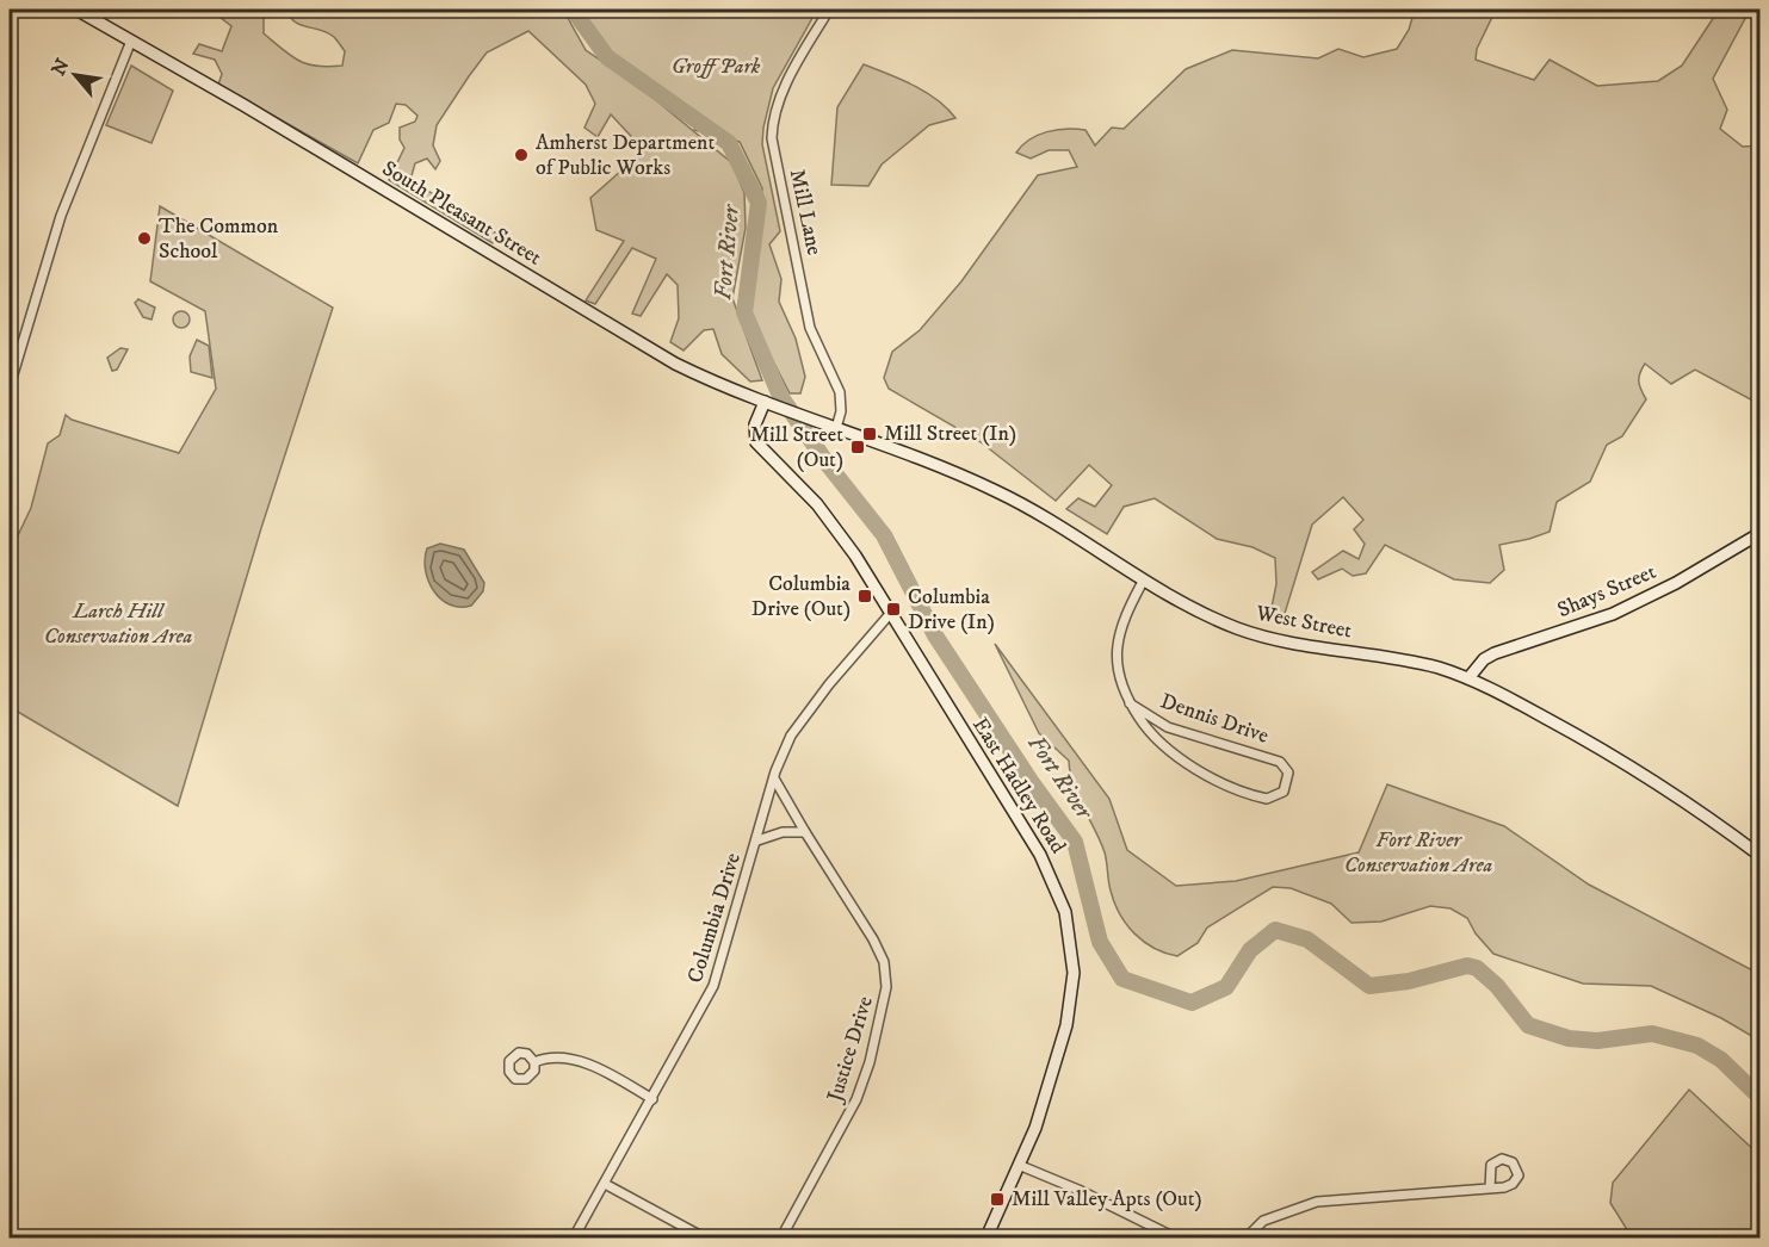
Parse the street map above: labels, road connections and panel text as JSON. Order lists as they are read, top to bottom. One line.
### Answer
{"streets":{"main road":["South Pleasant Street","Shays Street","West Street","East Hadley Road"],"street":["Mill Lane","Dennis Drive","Columbia Drive","Justice Drive"]},"crossings":[["Mill Lane","South Pleasant Street"],["Mill Lane","West Street"],["South Pleasant Street","West Street"],["South Pleasant Street","East Hadley Road"],["Shays Street","West Street"],["West Street","Dennis Drive"],["East Hadley Road","Columbia Drive"],["Columbia Drive","Justice Drive"]],"water":["Fort River"],"parks":["Groff Park","Larch Hill Conservation Area","Fort River Conservation Area"],"places":{"other":["Amherst Department of Public Works","The Common School"],"transit":["Mill Street (In)","Mill Street (Out)","Columbia Drive (Out)","Columbia Drive (In)","Mill Valley Apts (Out)"]},"north":"top left"}
